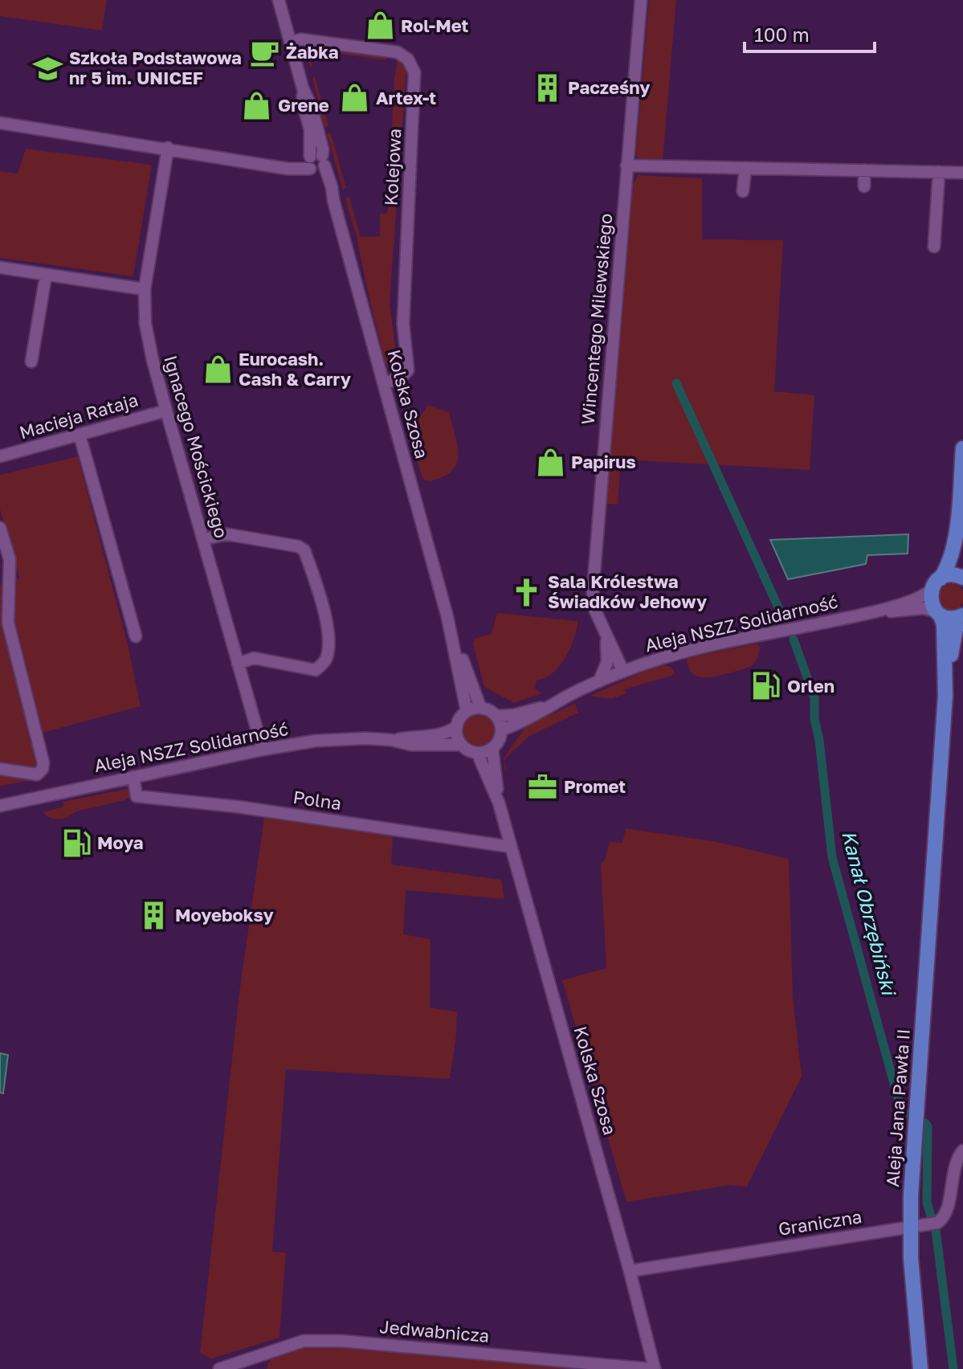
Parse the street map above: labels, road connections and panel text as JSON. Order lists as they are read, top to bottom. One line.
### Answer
{"streets":{"main road":["Aleja Jana Pawła II"],"street":["Kolejowa","Wincentego Milewskiego","Kolska Szosa","Macieja Rataja","Ignacego Mościckiego","Aleja NSZZ Solidarność","Polna","Graniczna","Jedwabnicza"]},"crossings":[["Kolejowa","Kolska Szosa"],["Wincentego Milewskiego","Aleja NSZZ Solidarność"],["Kolska Szosa","Aleja NSZZ Solidarność"],["Kolska Szosa","Polna"],["Kolska Szosa","Graniczna"],["Kolska Szosa","Jedwabnicza"],["Macieja Rataja","Ignacego Mościckiego"],["Ignacego Mościckiego","Aleja NSZZ Solidarność"],["Aleja NSZZ Solidarność","Polna"],["Aleja NSZZ Solidarność","Aleja Jana Pawła II"],["Aleja Jana Pawła II","Graniczna"]],"water":["Kanał Obrzębiński"],"places":{"shop":["Rol-Met","Artex-t","Grene","Eurocash. Cash & Carry","Papirus"],"cafe":["Żabka"],"school or university":["Szkoła Podstawowa nr 5 im. UNICEF"],"building":["Pacześny","Moyeboksy"],"church":["Sala Królestwa Świadków Jehowy"],"fuel station":["Orlen","Moya"],"office":["Promet"]},"scale_bar":"100 m"}
